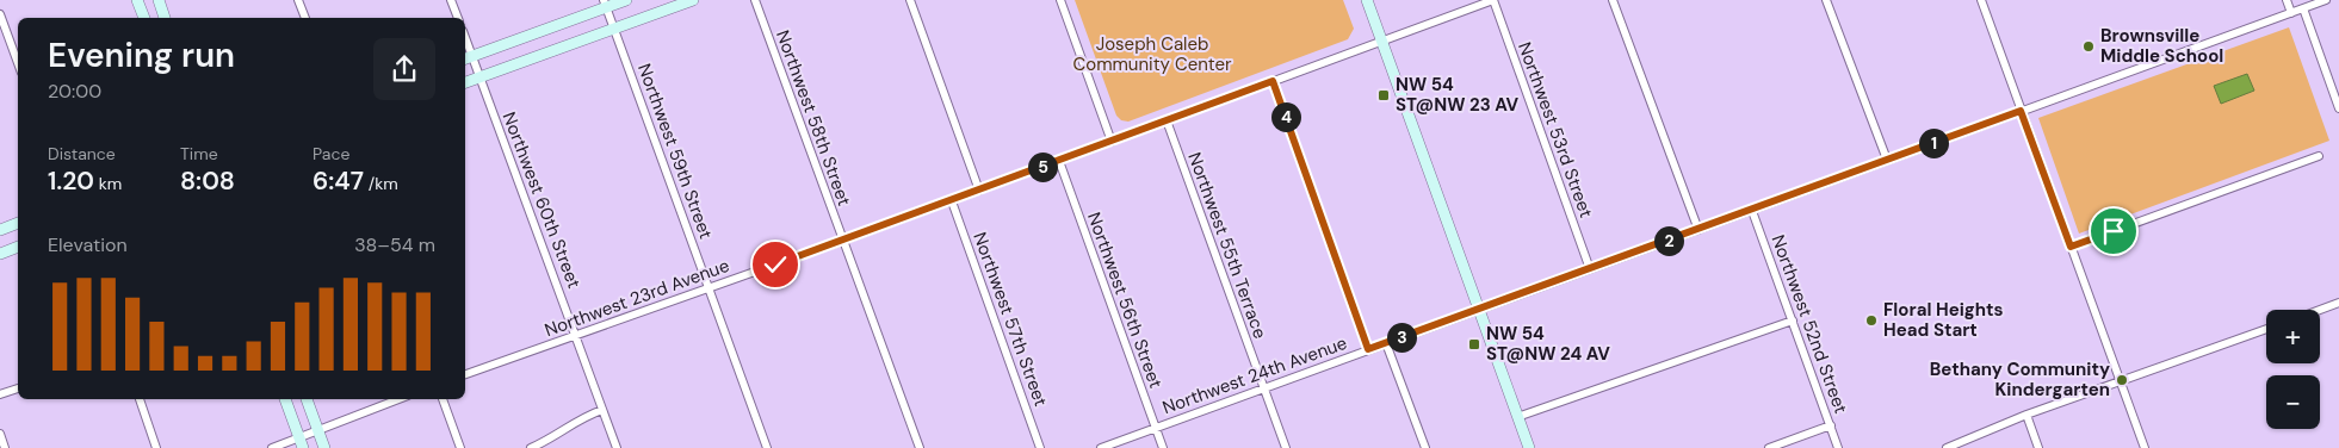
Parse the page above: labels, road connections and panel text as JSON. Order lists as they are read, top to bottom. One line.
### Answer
{"streets":{"street":["Northwest 58th Street","Northwest 53rd Street","Northwest 59th Street","Northwest 60th Street","Northwest 55th Terrace","Northwest 23rd Avenue","Northwest 56th Street","Northwest 57th Street","Northwest 52nd Street","Northwest 24th Avenue"]},"crossings":[["Northwest 58th Street","Northwest 23rd Avenue"],["Northwest 53rd Street","Northwest 23rd Avenue"],["Northwest 53rd Street","Northwest 24th Avenue"],["Northwest 59th Street","Northwest 23rd Avenue"],["Northwest 60th Street","Northwest 23rd Avenue"],["Northwest 55th Terrace","Northwest 23rd Avenue"],["Northwest 55th Terrace","Northwest 24th Avenue"],["Northwest 23rd Avenue","Northwest 56th Street"],["Northwest 23rd Avenue","Northwest 57th Street"],["Northwest 56th Street","Northwest 24th Avenue"],["Northwest 52nd Street","Northwest 24th Avenue"]],"parks":["Joseph Caleb Community Center"],"places":{"other":["Brownsville Middle School","Floral Heights Head Start","Bethany Community Kindergarten"],"transit":["NW 54 ST@NW 23 AV","NW 54 ST@NW 24 AV"]},"page":{"heading":["Evening run","20:00"],"pins":["4","1","5","2","3"],"stats":[["Distance","1.20 km"],["Time","8:08"],["Pace","6:47 /km"]],"chart":["Elevation","38–54 m"],"map_buttons":["+","−"]}}
